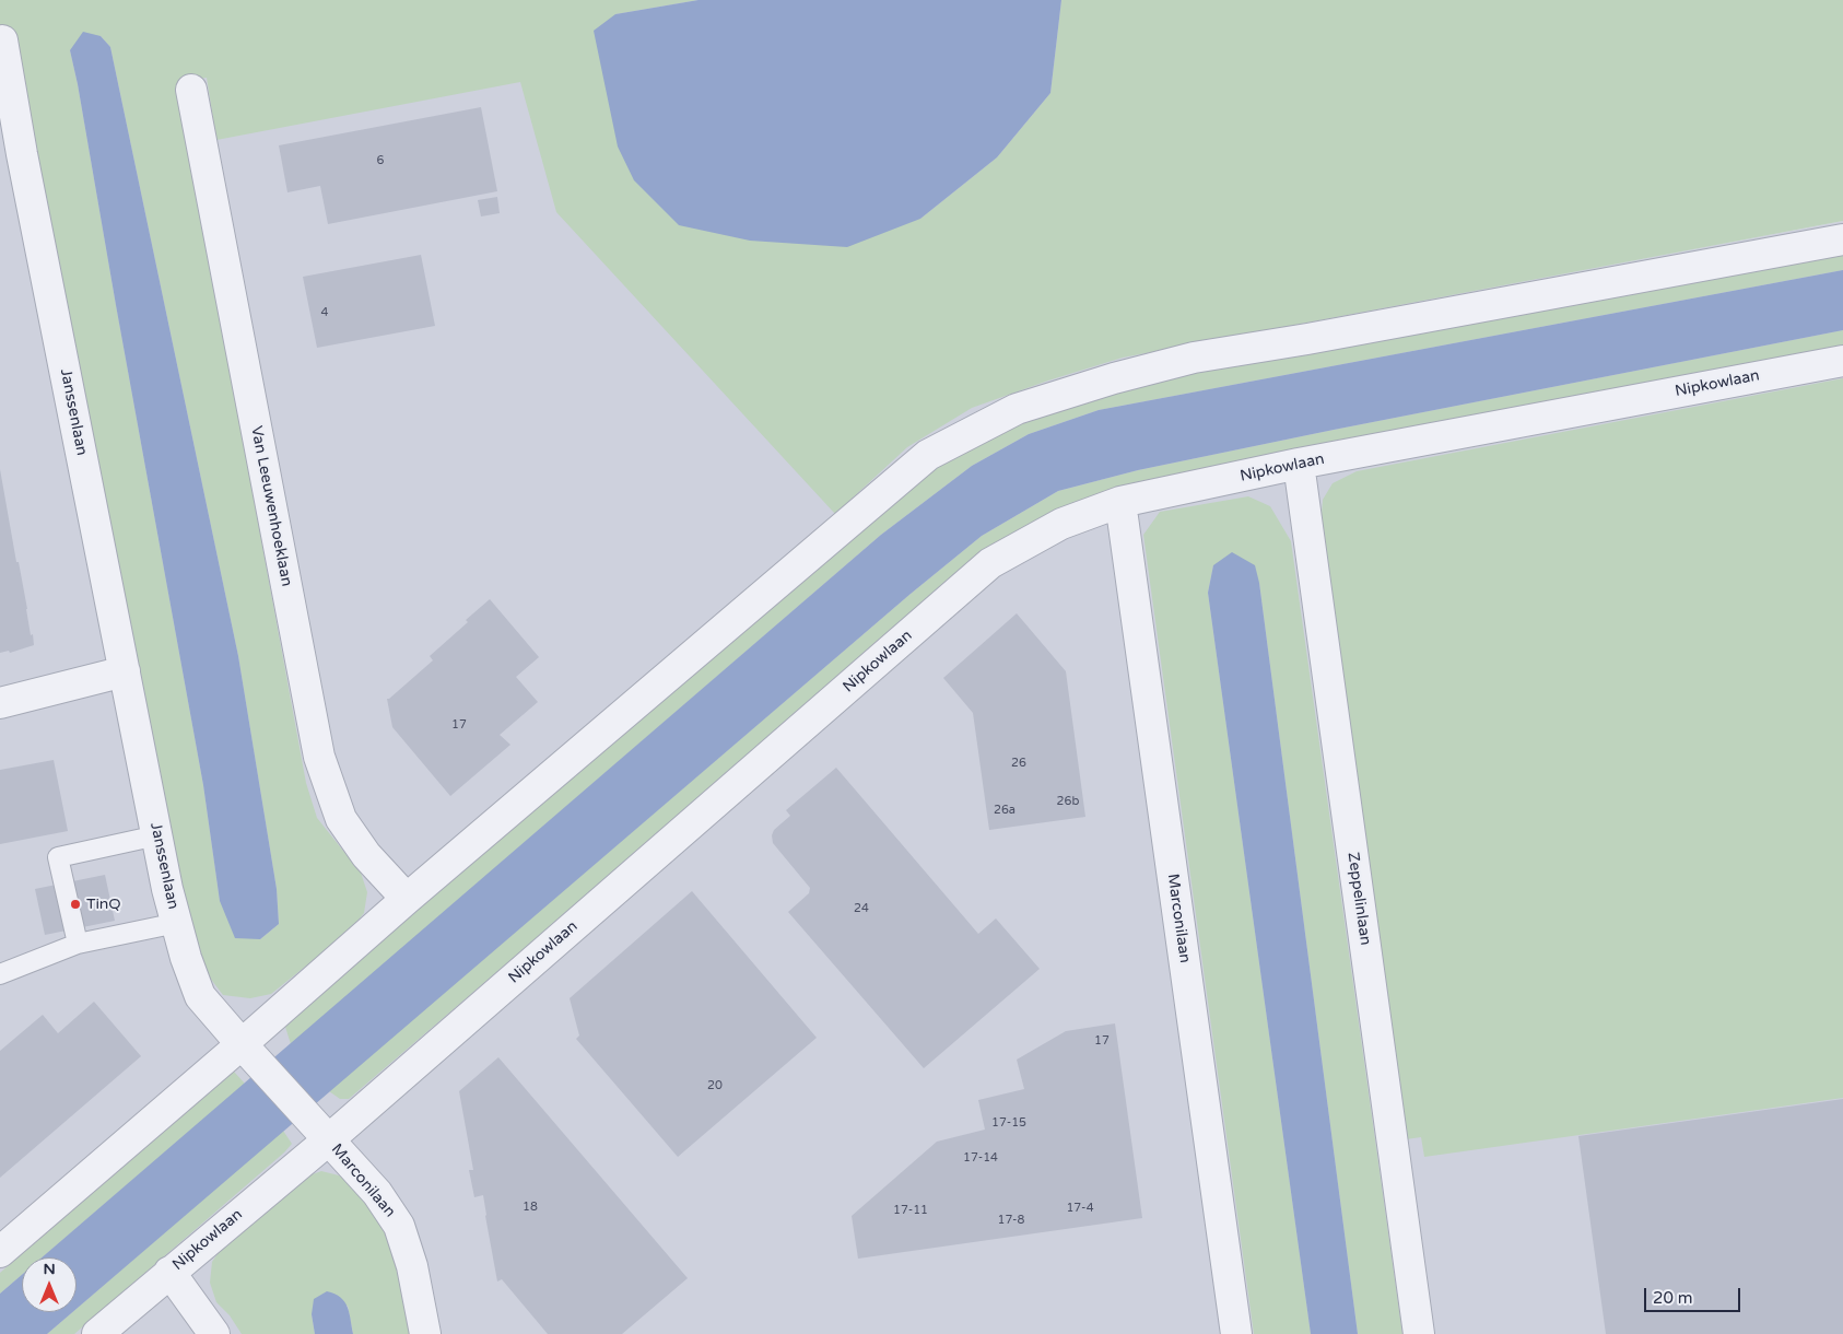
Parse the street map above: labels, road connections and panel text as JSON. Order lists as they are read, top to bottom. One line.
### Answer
{"streets":{"street":["Nipkowlaan","Janssenlaan","Van Leeuwenhoeklaan","Zeppelinlaan","Marconilaan"]},"crossings":[["Nipkowlaan","Zeppelinlaan"],["Nipkowlaan","Marconilaan"]],"places":["TinQ"],"house_numbers":["6","4","17","26","26b","26a","24","17","20","17-15","17-14","18","17-4","17-11","17-8"],"scale_bar":"20 m","north":"top"}
